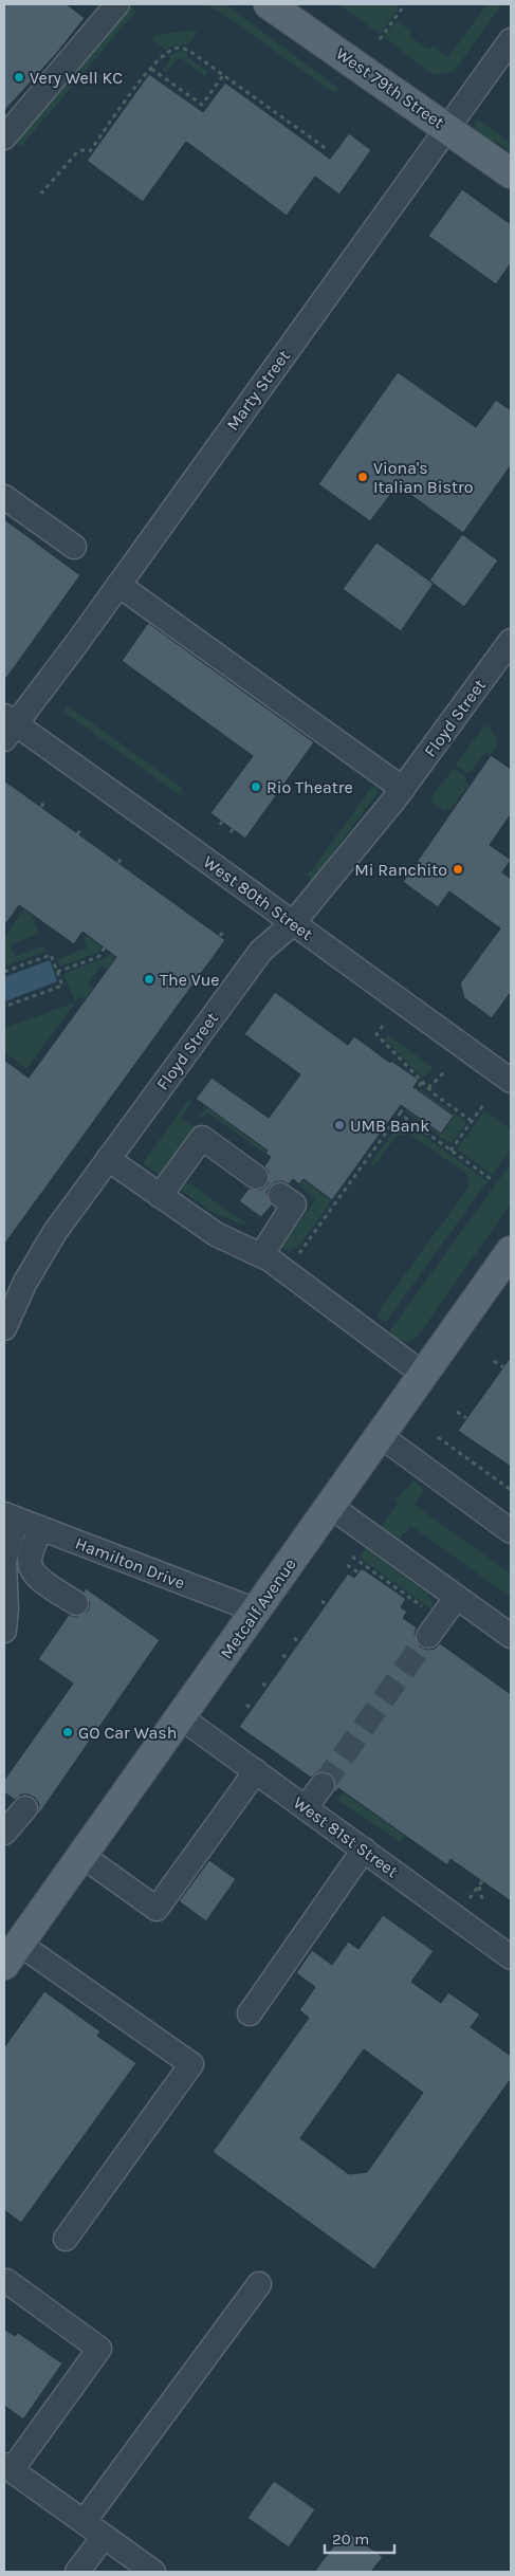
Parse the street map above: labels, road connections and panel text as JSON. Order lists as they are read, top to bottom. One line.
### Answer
{"streets":{"main road":["West 79th Street","Metcalf Avenue"],"street":["Marty Street","Floyd Street","West 80th Street","Hamilton Drive","West 81st Street"]},"crossings":[["West 79th Street","Marty Street"],["Marty Street","West 80th Street"],["Floyd Street","West 80th Street"],["Hamilton Drive","Metcalf Avenue"],["Metcalf Avenue","West 81st Street"]],"places":["Very Well KC","Viona's Italian Bistro","Rio Theatre","Mi Ranchito","The Vue","UMB Bank","GO Car Wash"],"scale_bar":"20 m"}
